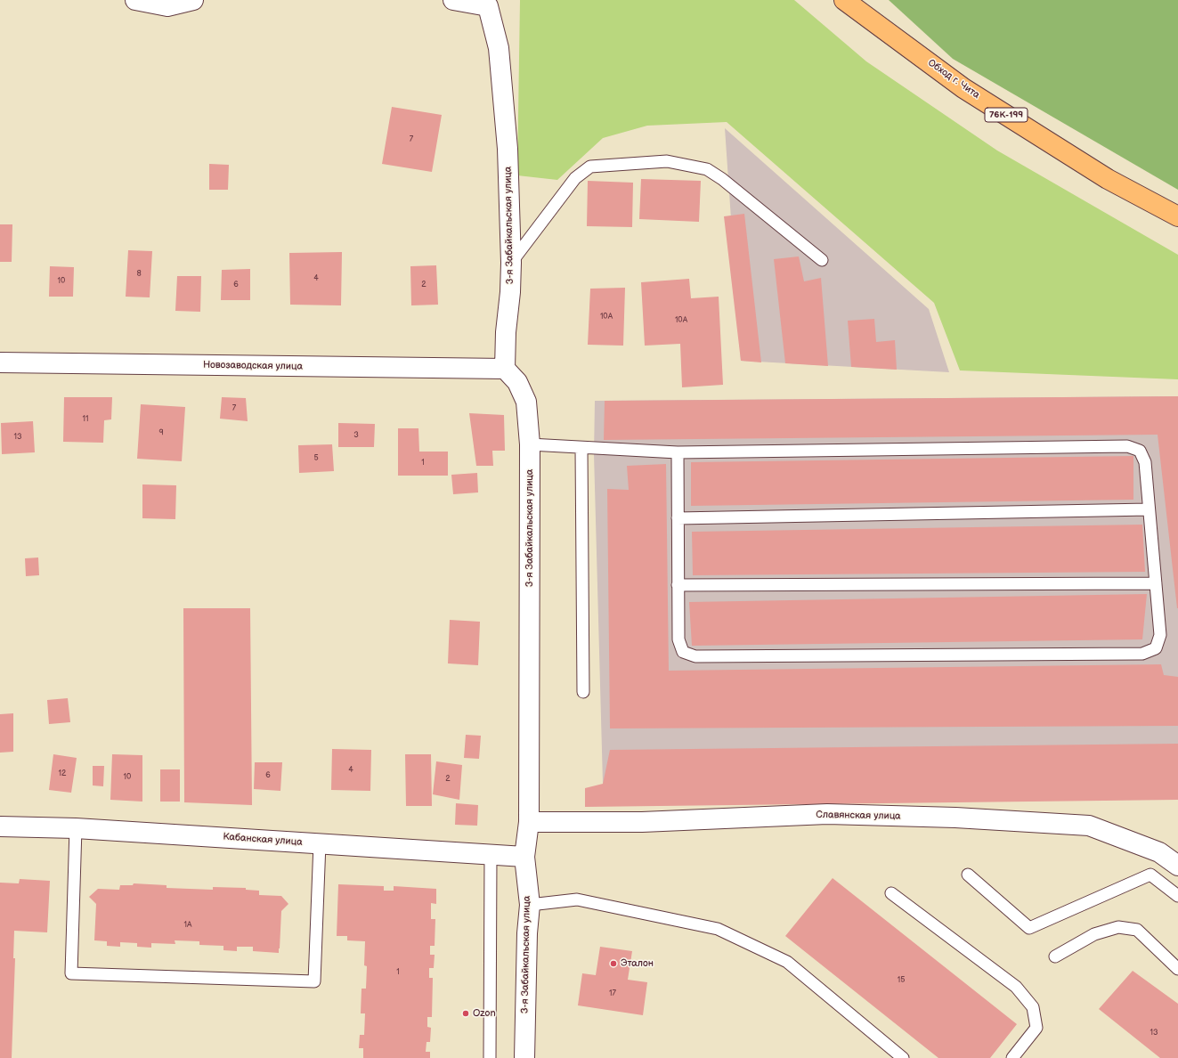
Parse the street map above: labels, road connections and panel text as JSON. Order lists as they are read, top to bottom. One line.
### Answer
{"streets":{"highway":["Обход г. Чита","76К-199"],"street":["3-я Забайкальская улица","Новозаводская улица","Славянская улица","Кабанская улица"]},"crossings":[["3-я Забайкальская улица","Новозаводская улица"],["3-я Забайкальская улица","Славянская улица"],["3-я Забайкальская улица","Кабанская улица"]],"places":["Эталон","Ozon"],"house_numbers":["7","8","4","10","6","2","10А","10А","7","11","9","3","13","5","1","4","12","6","10","2","1А","1","15","17","13"]}
